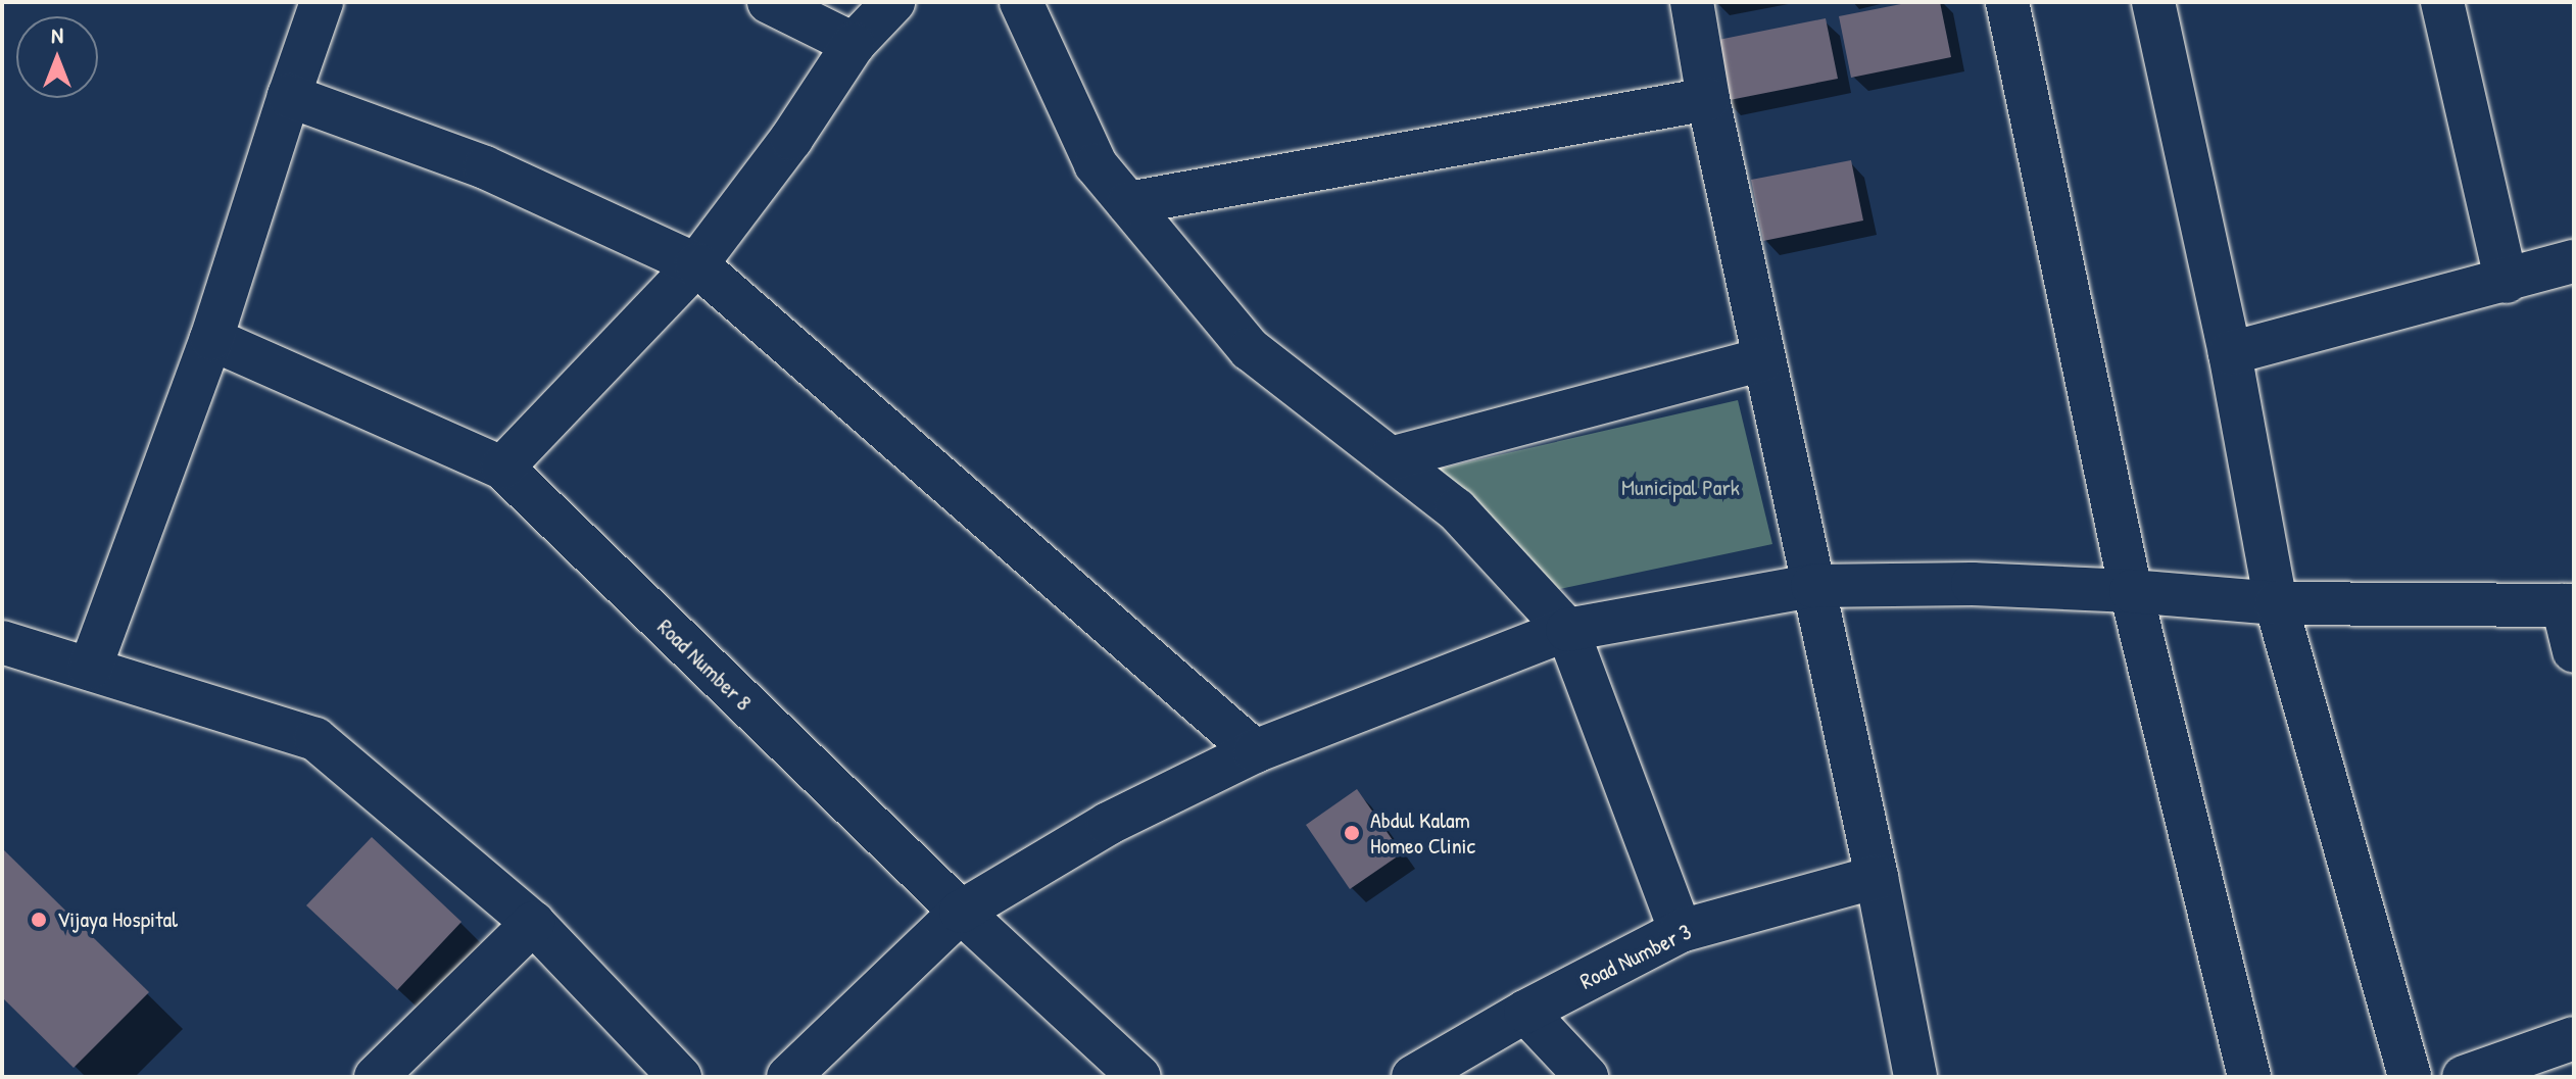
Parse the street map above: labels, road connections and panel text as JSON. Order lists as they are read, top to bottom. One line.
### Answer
{"streets":{"street":["Road Number 8","Road Number 3"]},"parks":["Municipal Park"],"places":["Abdul Kalam Homeo Clinic","Vijaya Hospital"],"north":"top"}
